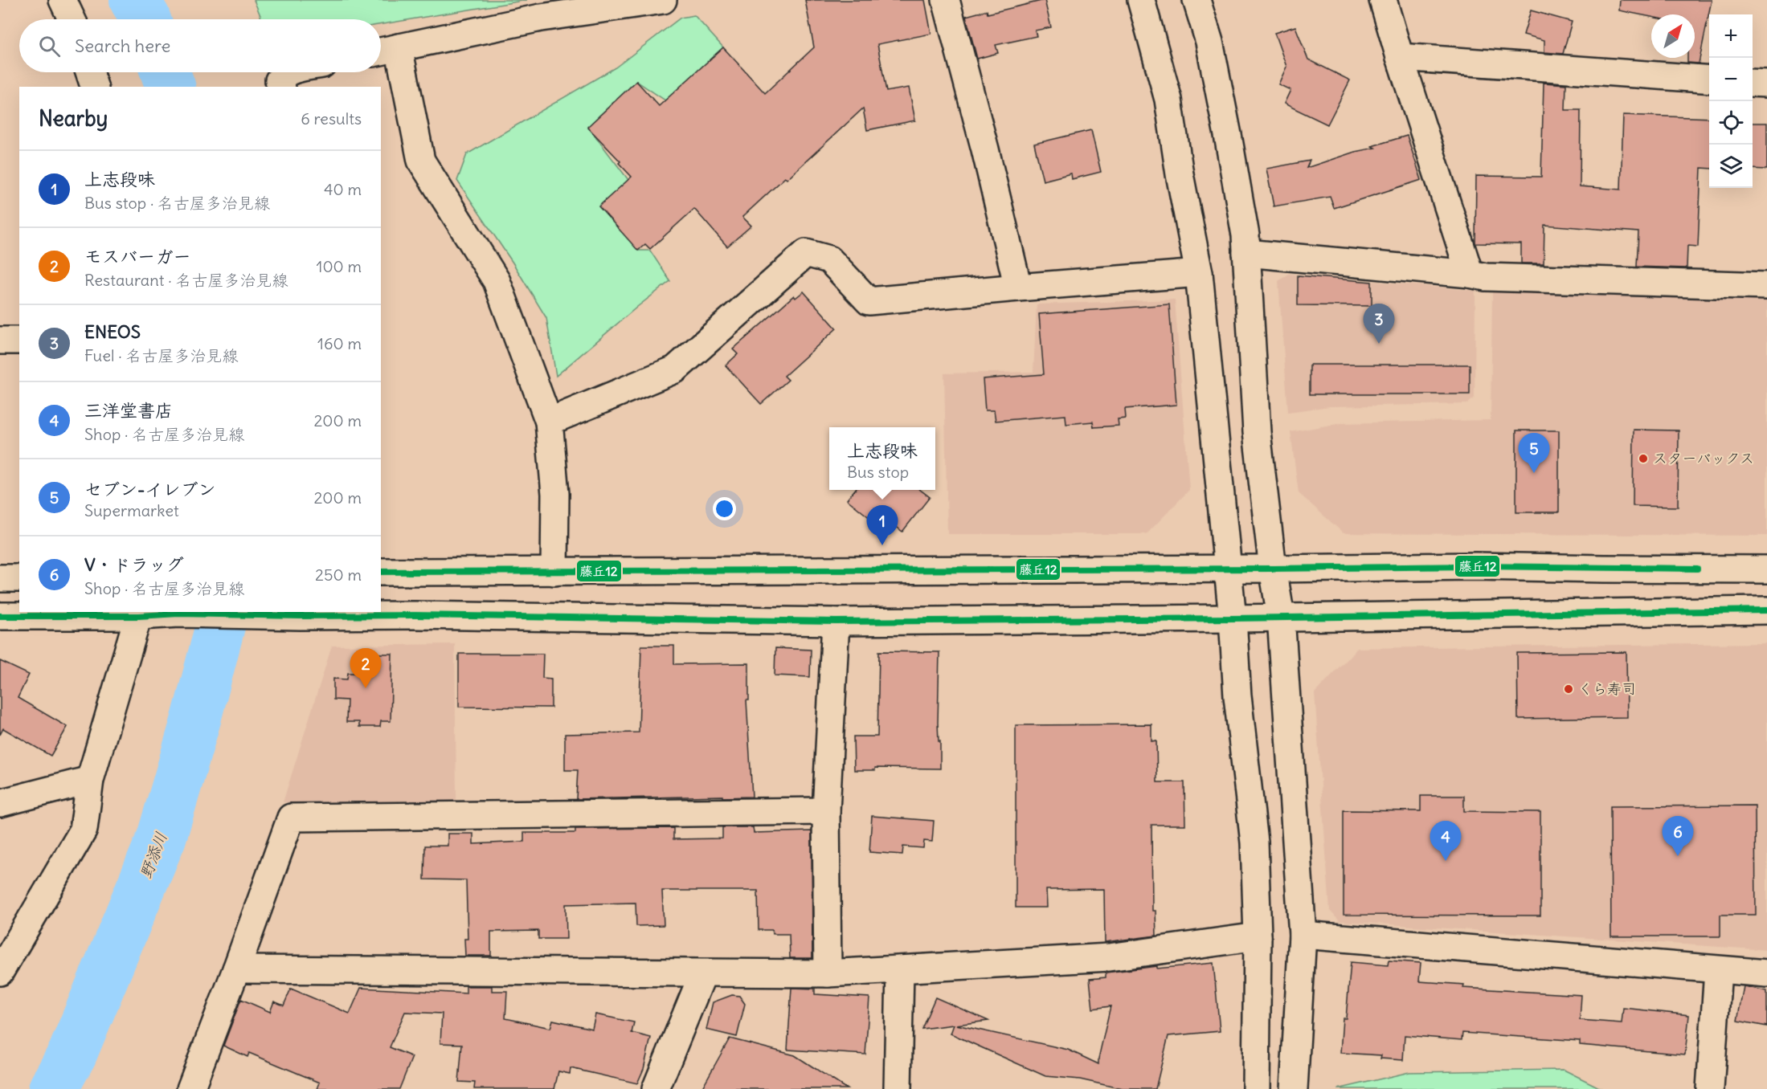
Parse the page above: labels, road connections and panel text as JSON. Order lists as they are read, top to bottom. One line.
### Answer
{"water":["野添川"],"places":["スターバックス","くら寿司"],"lines":["transit line 藤丘12"],"north":"top right","page":{"map_buttons":["+","−"],"search":"Search here","heading":["Nearby","6 results"],"list":[{"mark":"1","name":"上志段味","note":"Bus stop · 名古屋多治見線","value":"40 m"},{"mark":"2","name":"モスバーガー","note":"Restaurant · 名古屋多治見線","value":"100 m"},{"mark":"3","name":"ENEOS","note":"Fuel · 名古屋多治見線","value":"160 m"},{"mark":"4","name":"三洋堂書店","note":"Shop · 名古屋多治見線","value":"200 m"},{"mark":"5","name":"セブン-イレブン","note":"Supermarket","value":"200 m"},{"mark":"6","name":"V・ドラッグ","note":"Shop · 名古屋多治見線","value":"250 m"}],"pins":["3","5","1","2","6","4"],"popup":["上志段味","Bus stop"]}}
